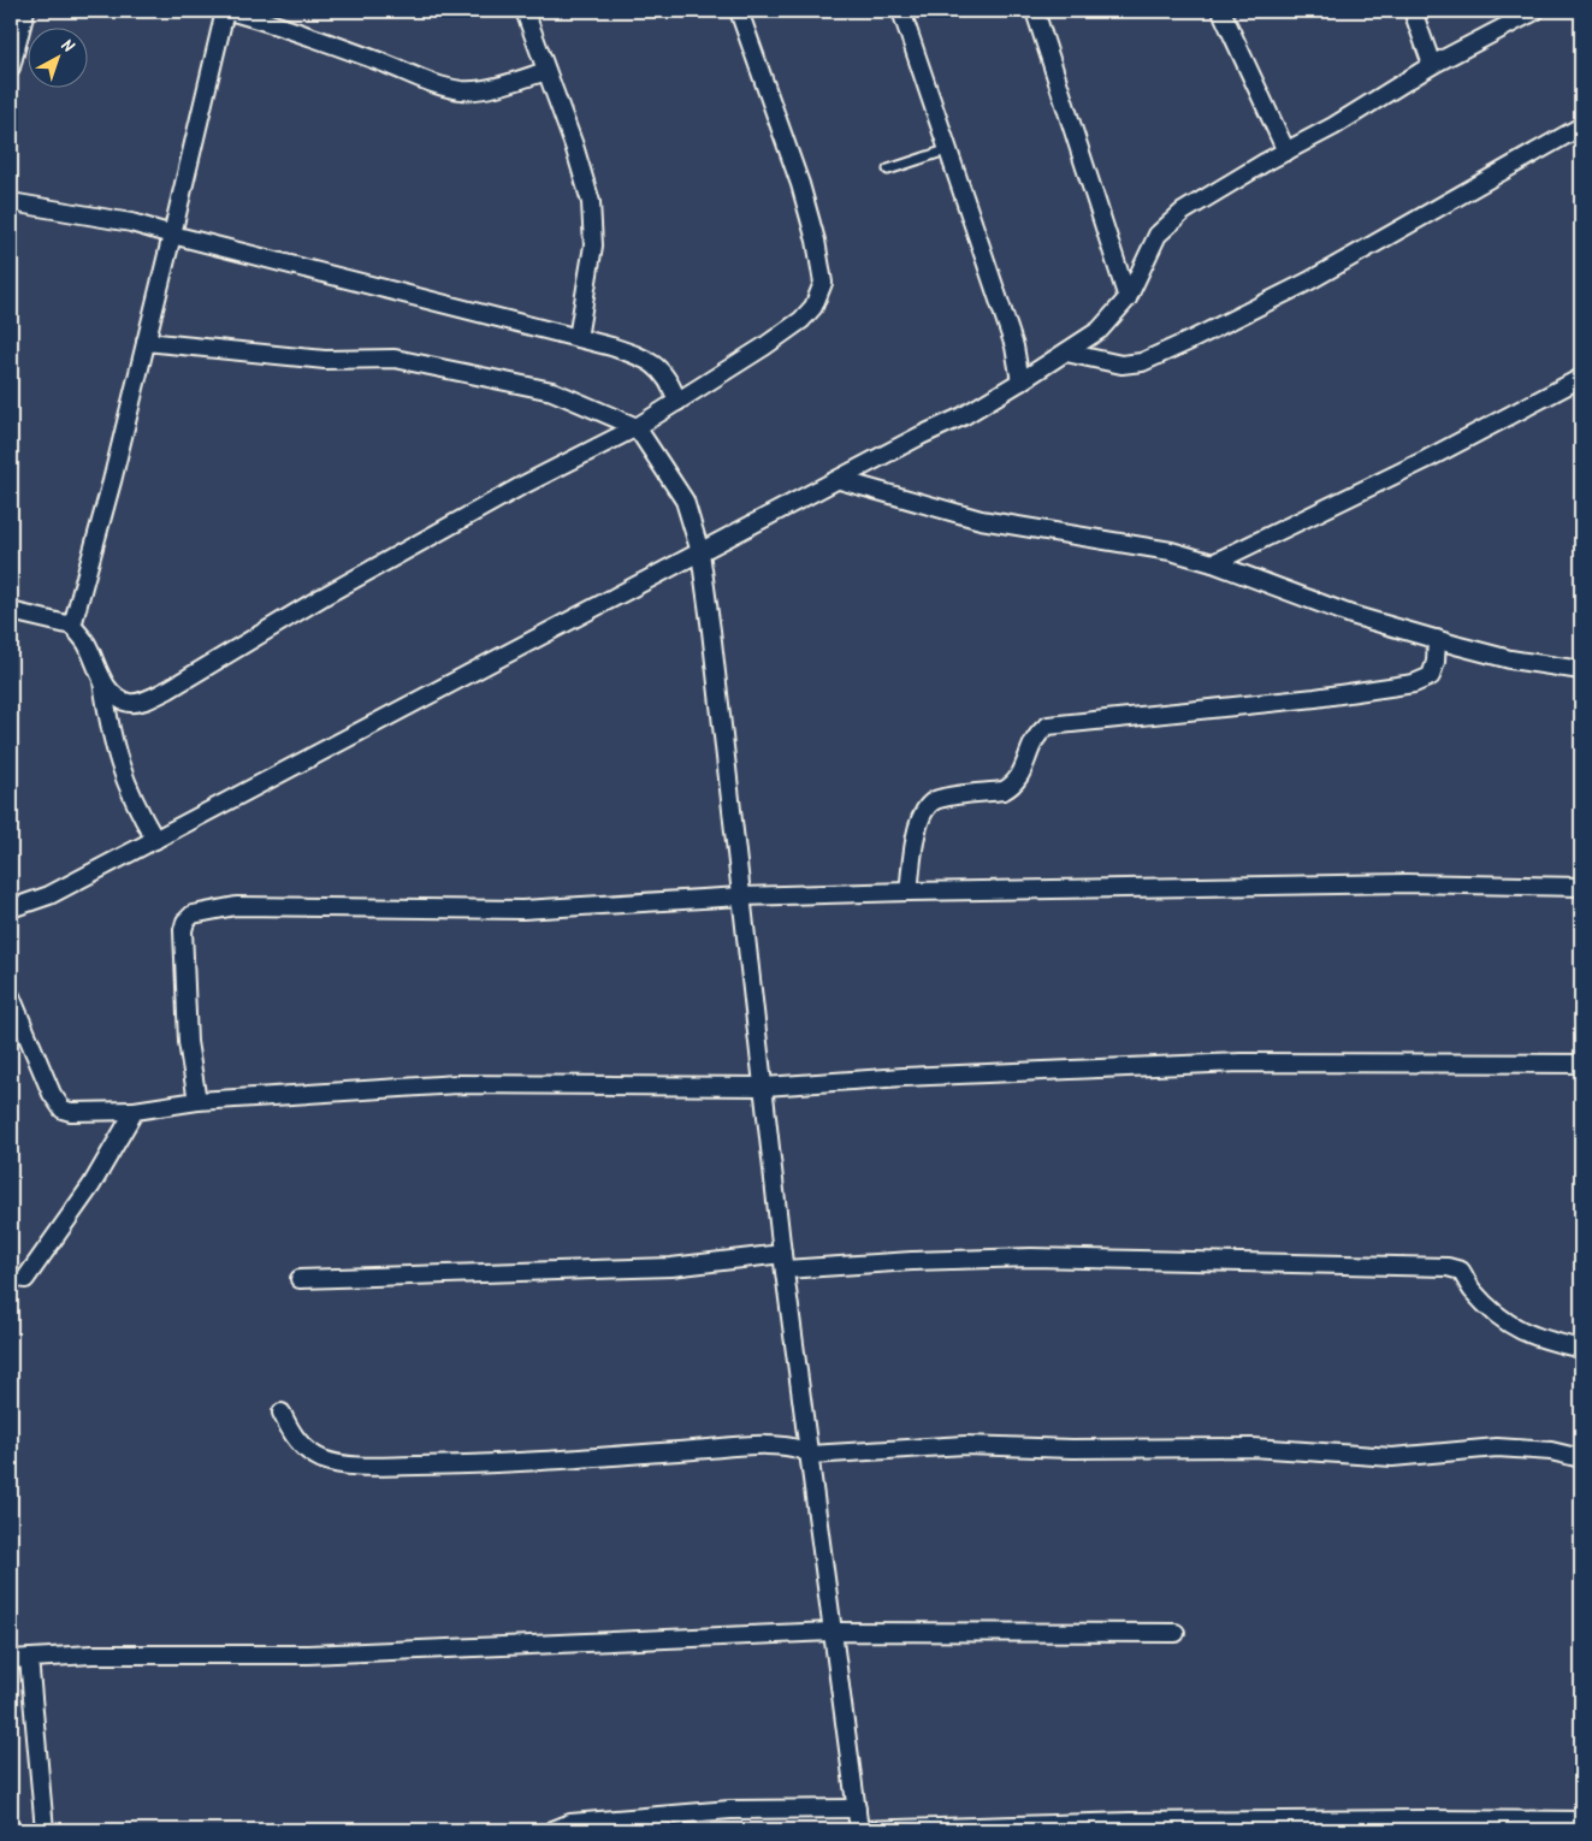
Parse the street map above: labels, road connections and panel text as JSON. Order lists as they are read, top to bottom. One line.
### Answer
{"north":"top right"}
